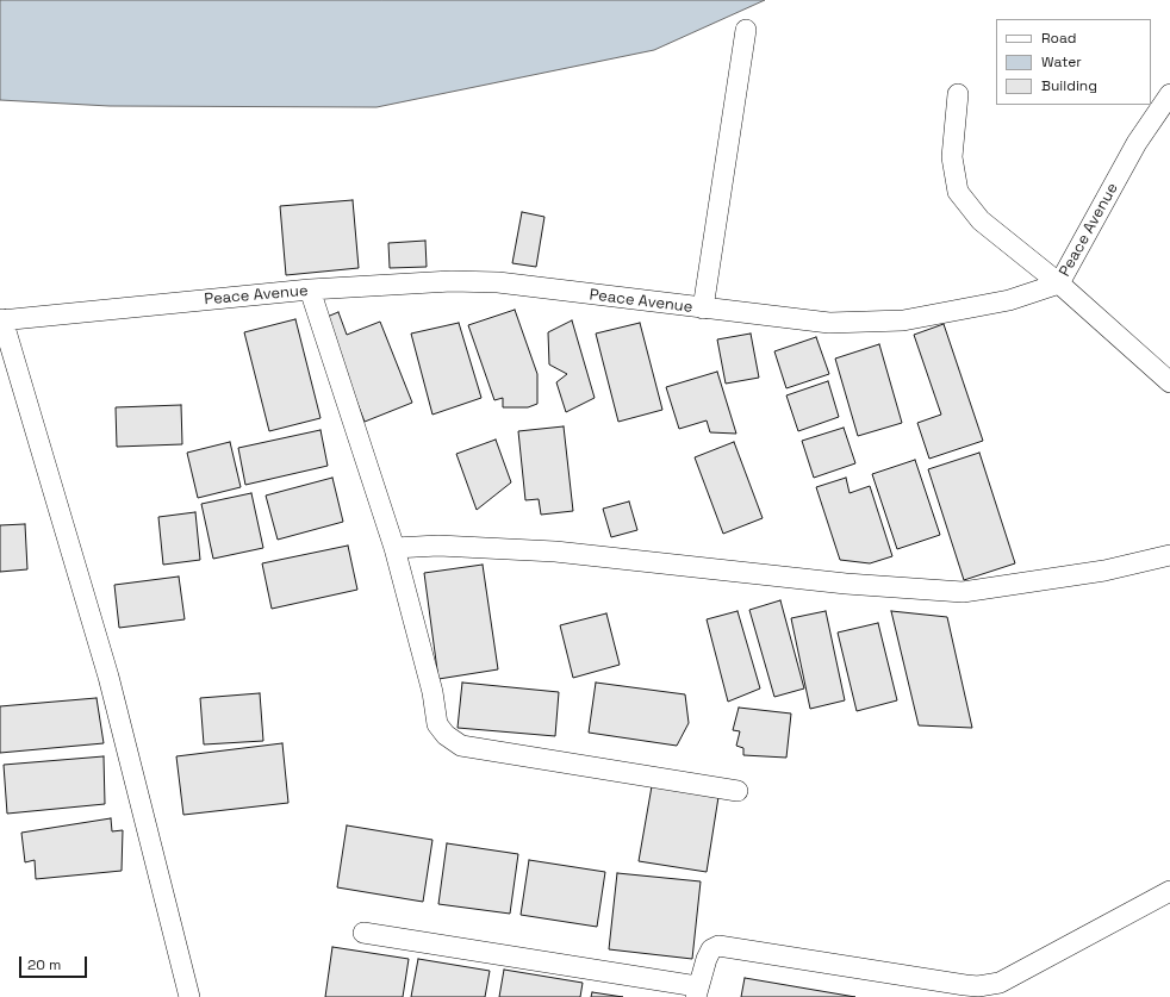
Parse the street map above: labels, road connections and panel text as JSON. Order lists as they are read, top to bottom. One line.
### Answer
{"streets":{"street":["Peace Avenue"]},"legend":["Road","Water","Building"],"scale_bar":"20 m"}
